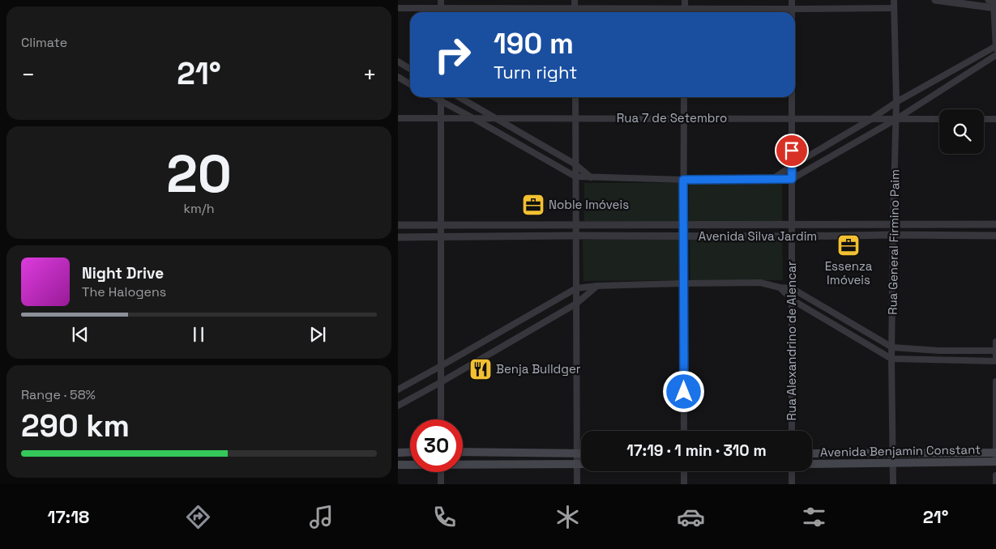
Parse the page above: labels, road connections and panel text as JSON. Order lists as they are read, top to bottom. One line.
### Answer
{"streets":{"main road":["Avenida Benjamin Constant"],"street":["Rua 7 de Setembro","Avenida Silva Jardim","Rua General Firmino Paim","Rua Alexandrino de Alencar"]},"crossings":[["Rua 7 de Setembro","Rua General Firmino Paim"],["Rua 7 de Setembro","Rua Alexandrino de Alencar"],["Avenida Silva Jardim","Rua General Firmino Paim"],["Avenida Silva Jardim","Rua Alexandrino de Alencar"],["Rua General Firmino Paim","Avenida Benjamin Constant"]],"places":{"office":["Noble Imóveis","Essenza Imóveis"],"restaurant":["Benja Bulldger"]},"page":{"tile":["Climate",["20","km/h"],["Range · 58%","290 km"]],"turn":["190 m","Turn right"],"heat":["−","21°","+"],"song":["Night Drive","The Halogens"],"limit":"30","trip":"17:19 · 1 min · 310 m","tabs":["17:18","21°"]}}
